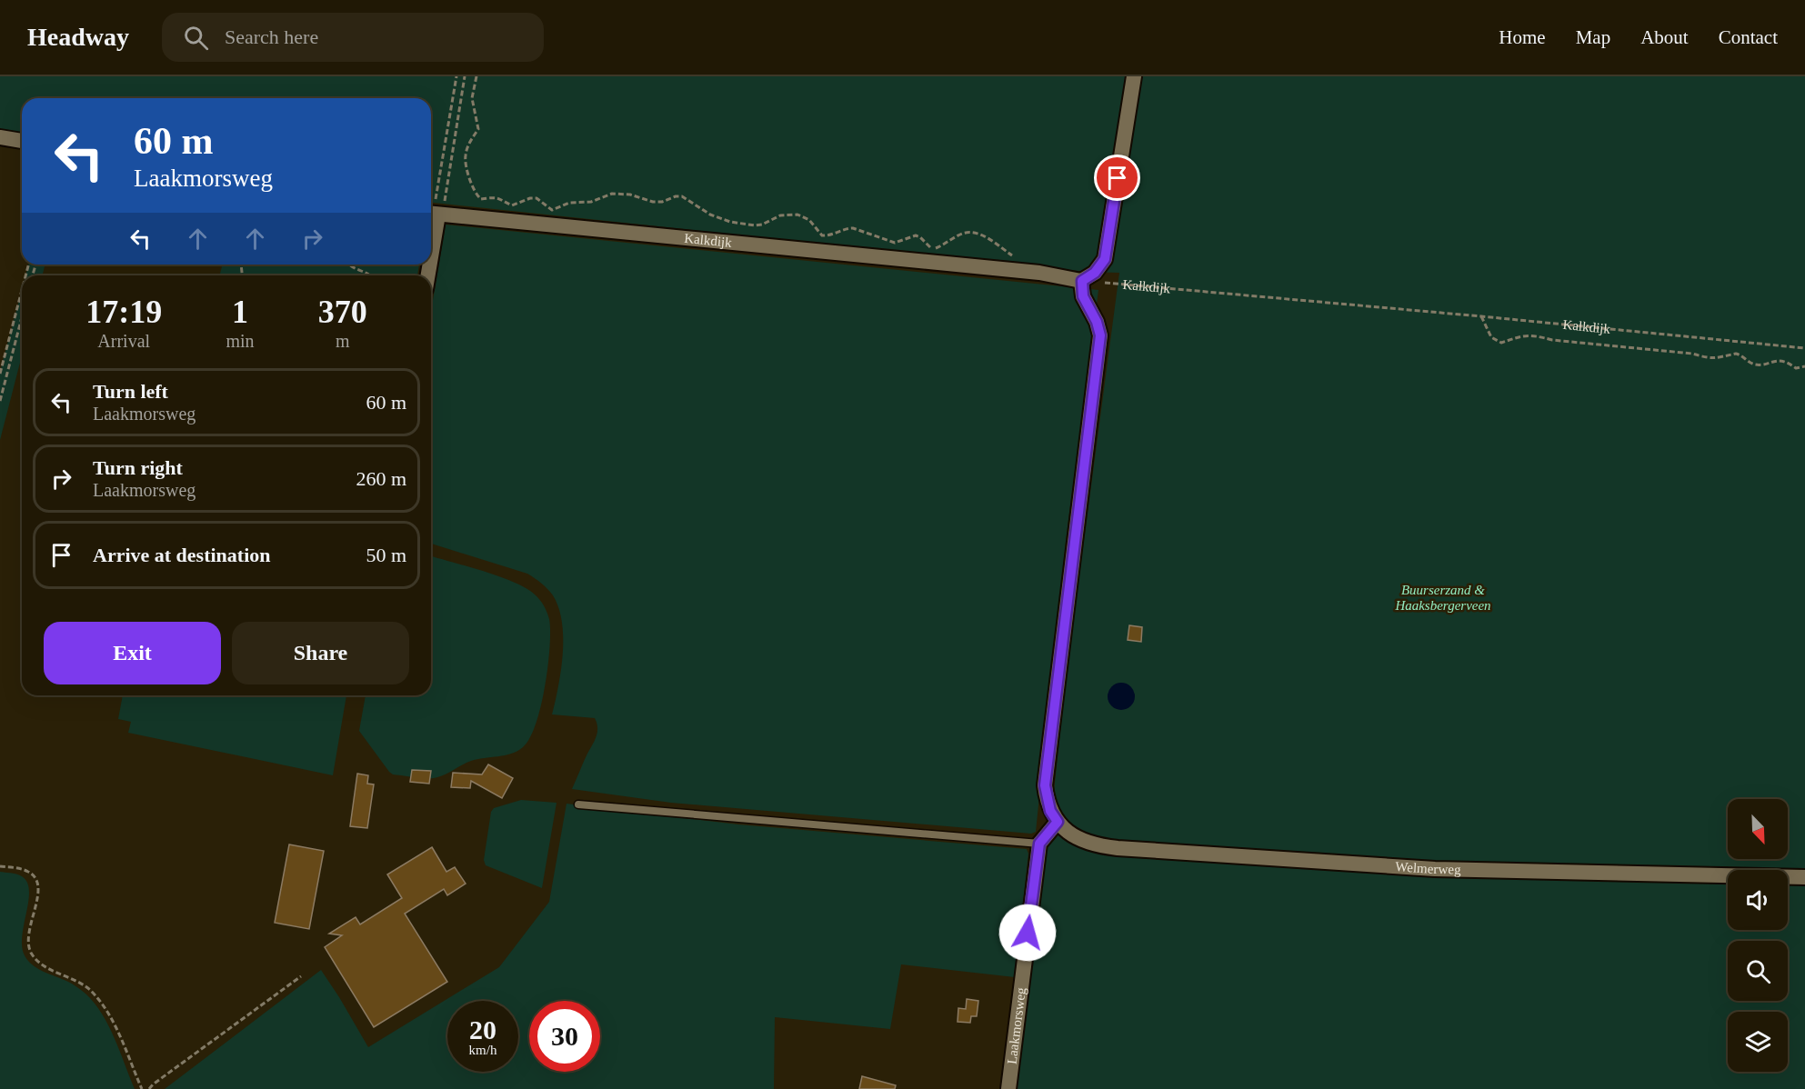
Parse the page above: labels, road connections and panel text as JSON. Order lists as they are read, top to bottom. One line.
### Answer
{"streets":{"street":["Kalkdijk","Welmerweg","Laakmorsweg"]},"parks":["Buurserzand & Haaksbergerveen"],"north":"bottom right","page":{"header":"Headway","search":"Search here","nav":["Home","Map","About","Contact"],"turn":["60 m","Laakmorsweg"],"eta":["17:19","Arrival","1","min","370","m"],"list":[{"name":"Turn left","note":"Laakmorsweg","value":"60 m"},{"name":"Turn right","note":"Laakmorsweg","value":"260 m"},{"name":"Arrive at destination","value":"50 m"}],"buttons":["Exit","Share"],"speed":"20 km/h","limit":"30"}}
